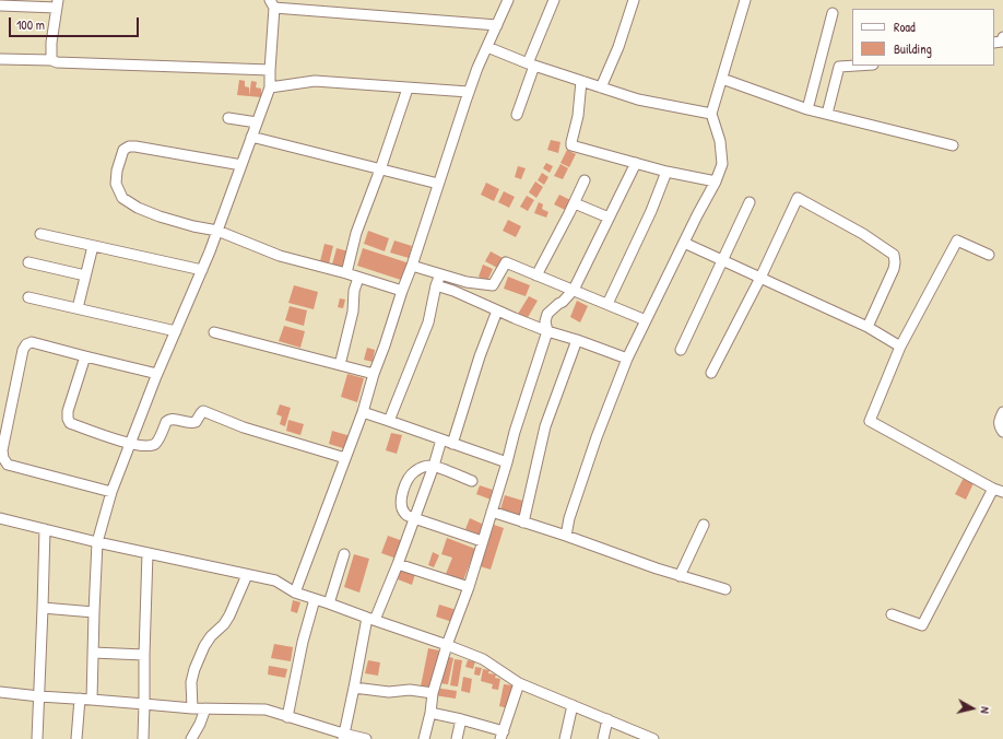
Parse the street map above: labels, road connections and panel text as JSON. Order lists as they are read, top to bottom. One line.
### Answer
{"legend":["Road","Building"],"scale_bar":"100 m","north":"right"}
